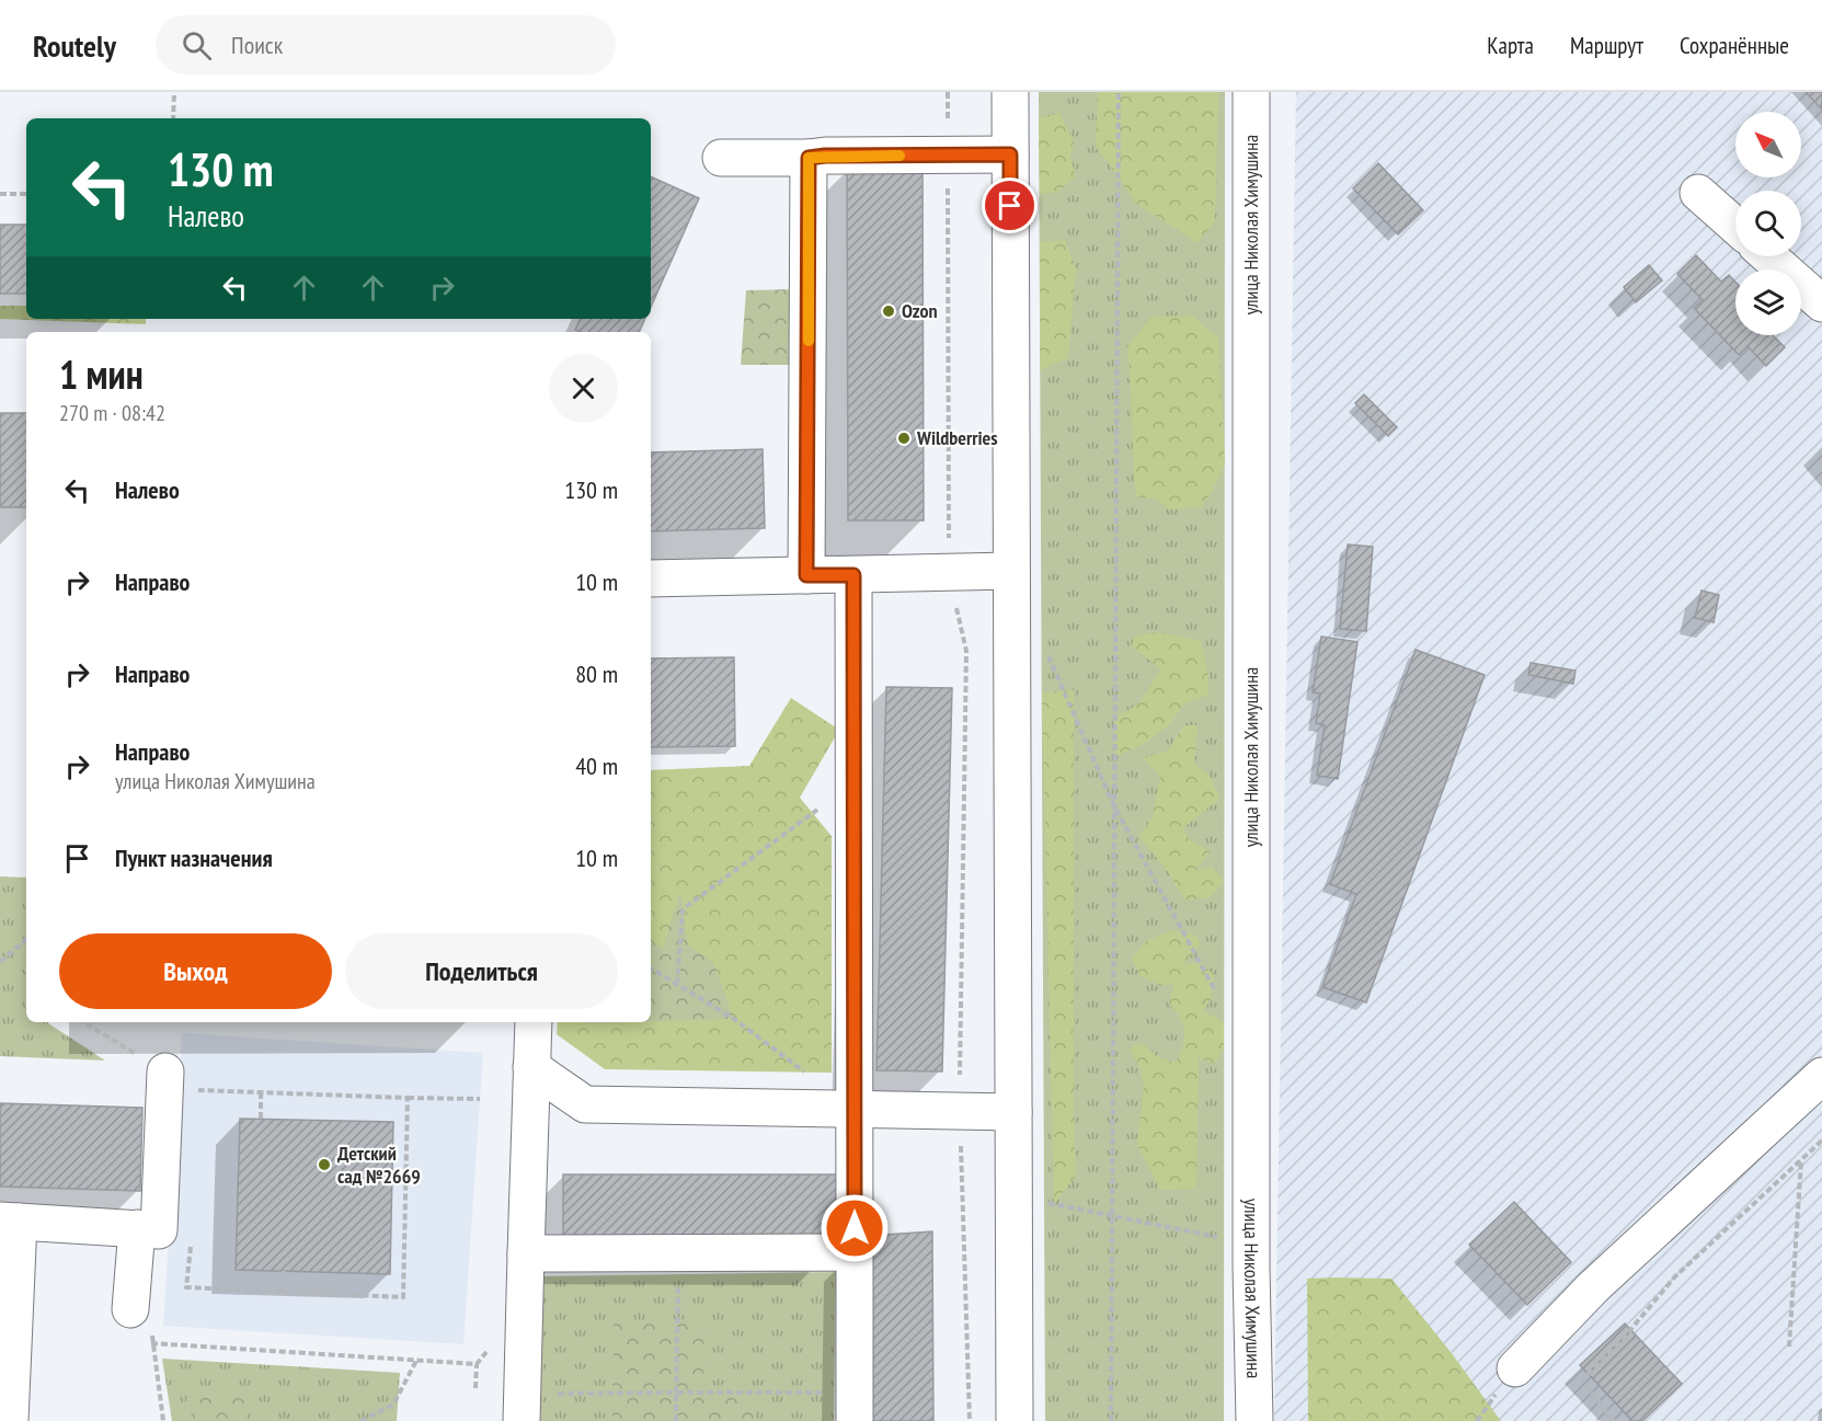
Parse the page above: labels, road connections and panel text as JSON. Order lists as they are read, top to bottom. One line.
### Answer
{"streets":{"street":["улица Николая Химушина"]},"places":["Ozon","Wildberries","Детский сад №2669"],"north":"top left","page":{"header":"Routely","search":"Поиск","nav":["Карта","Маршрут","Сохранённые"],"turn":["130 m","Налево"],"heading":["1 мин","270 m · 08:42"],"list":[{"name":"Налево","value":"130 m"},{"name":"Направо","value":"10 m"},{"name":"Направо","value":"80 m"},{"name":"Направо","note":"улица Николая Химушина","value":"40 m"},{"name":"Пункт назначения","value":"10 m"}],"buttons":["Выход","Поделиться"]}}
